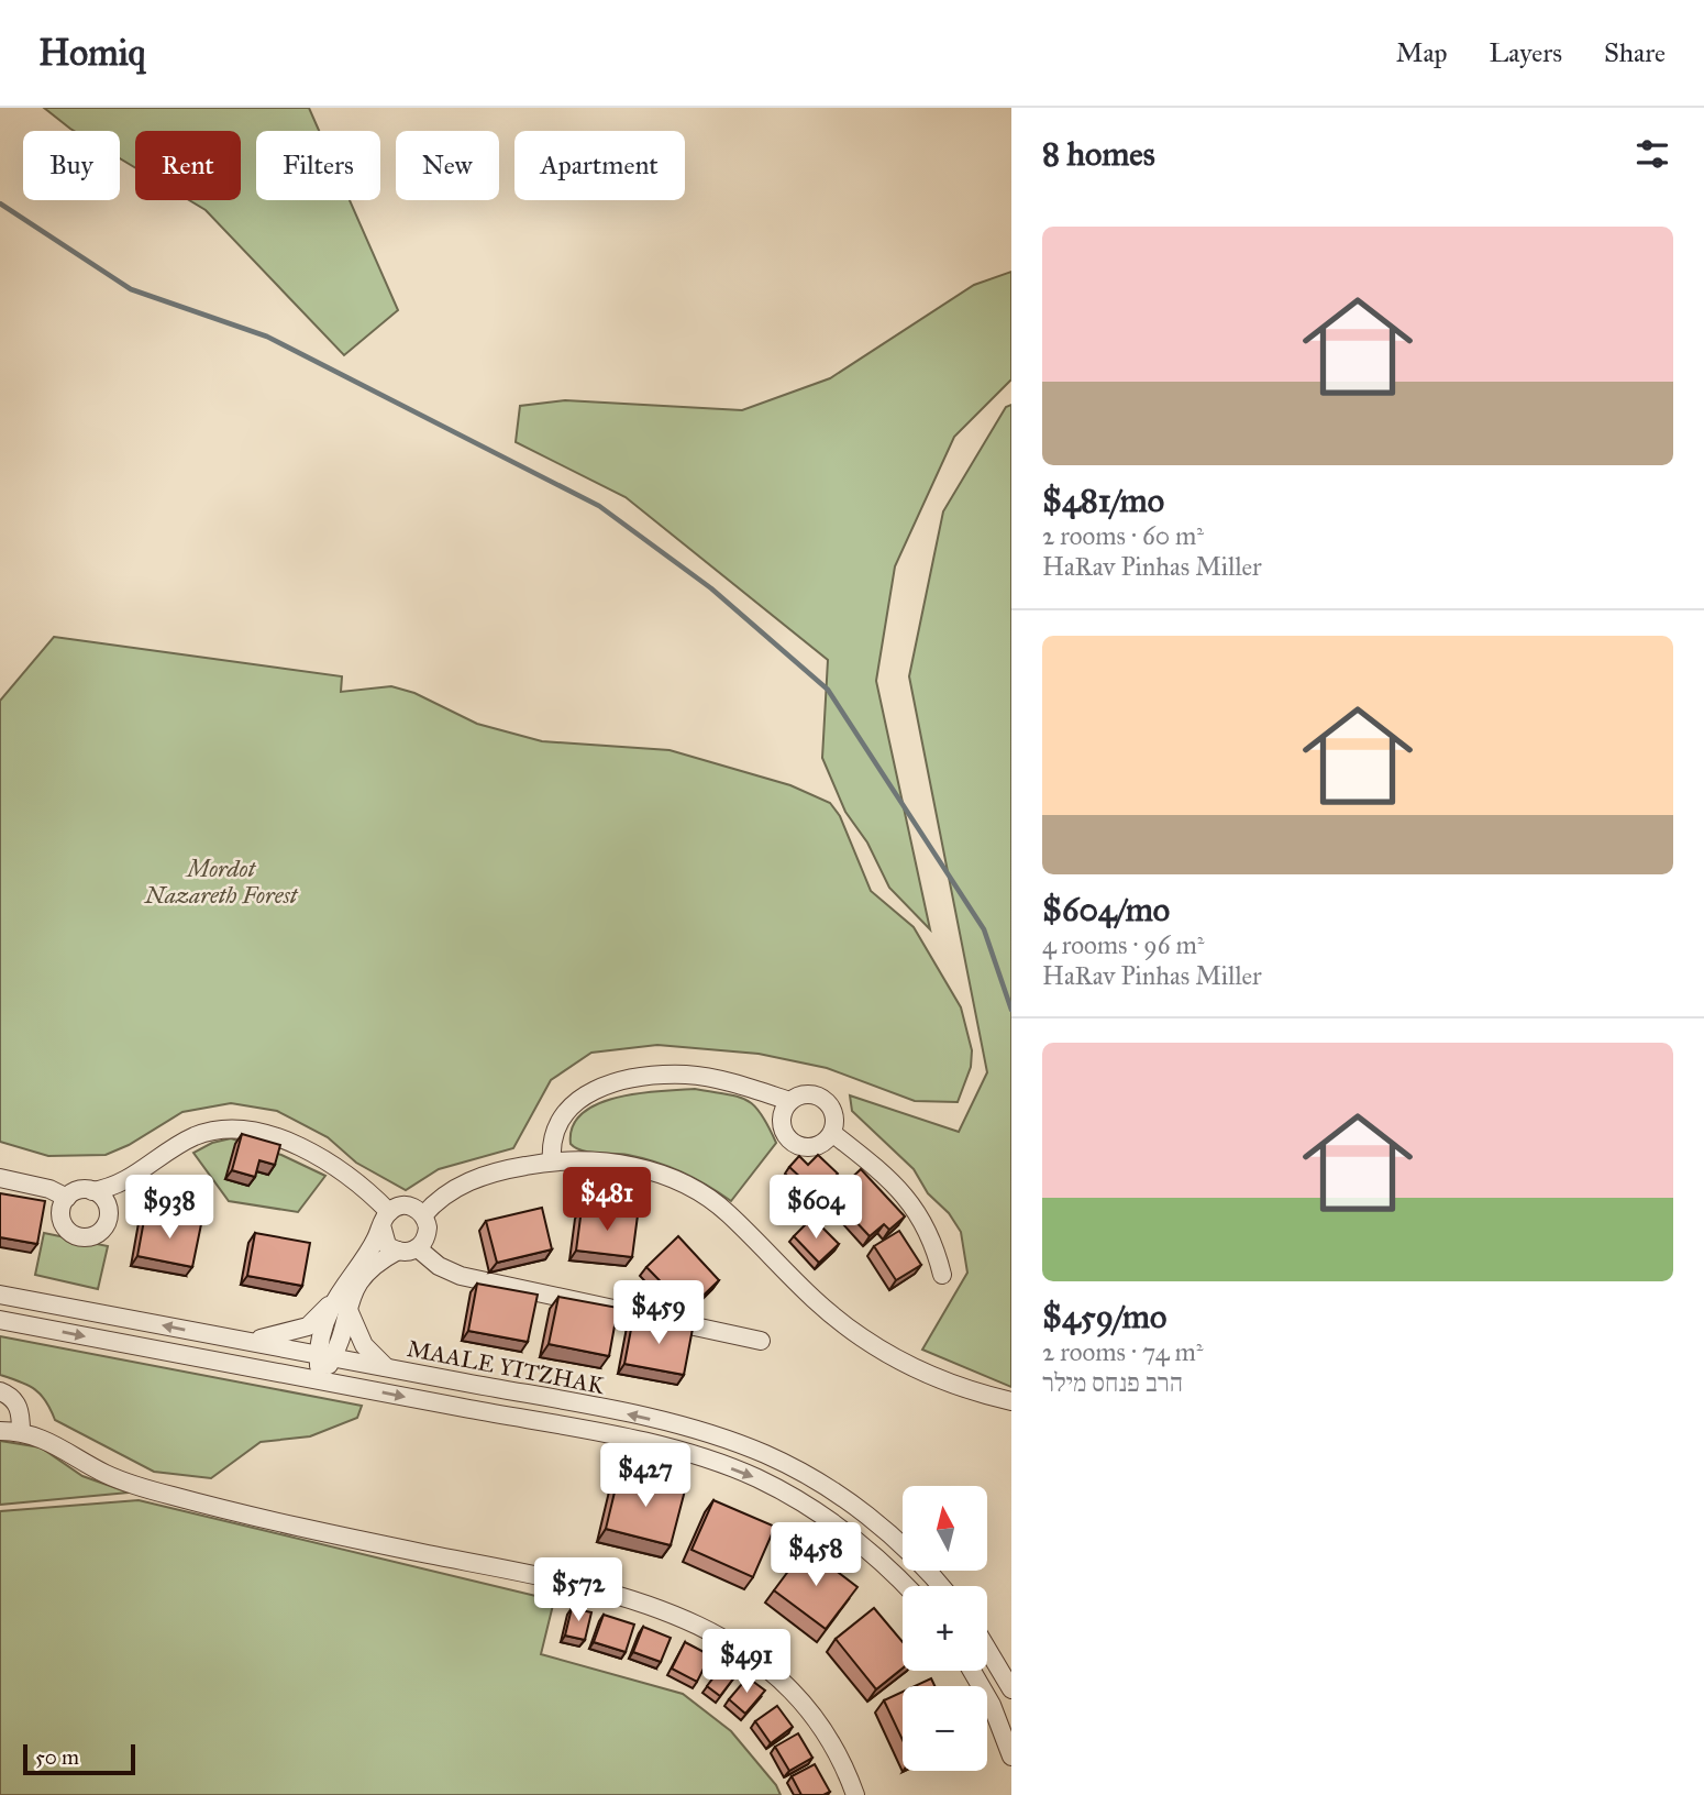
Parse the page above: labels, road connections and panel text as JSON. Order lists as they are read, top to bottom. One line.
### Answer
{"streets":{"street":["MAALE YITZHAK"]},"parks":["Mordot Nazareth Forest"],"scale_bar":"50 m","north":"top","page":{"header":"Homiq","nav":["Map","Layers","Share"],"heading":"8 homes","chip":["Buy","Rent","Filters","New","Apartment"],"list":[{"name":"$481/mo","note":"2 rooms · 60 m² · HaRav Pinhas Miller"},{"name":"$604/mo","note":"4 rooms · 96 m² · HaRav Pinhas Miller"},{"name":"$459/mo","note":"2 rooms · 74 m² · הרב פנחס מילר"}],"price":["$481","$938","$604","$459","$427","$458","$572","$491"],"map_buttons":["+","−"],"scale":"50 m"}}
